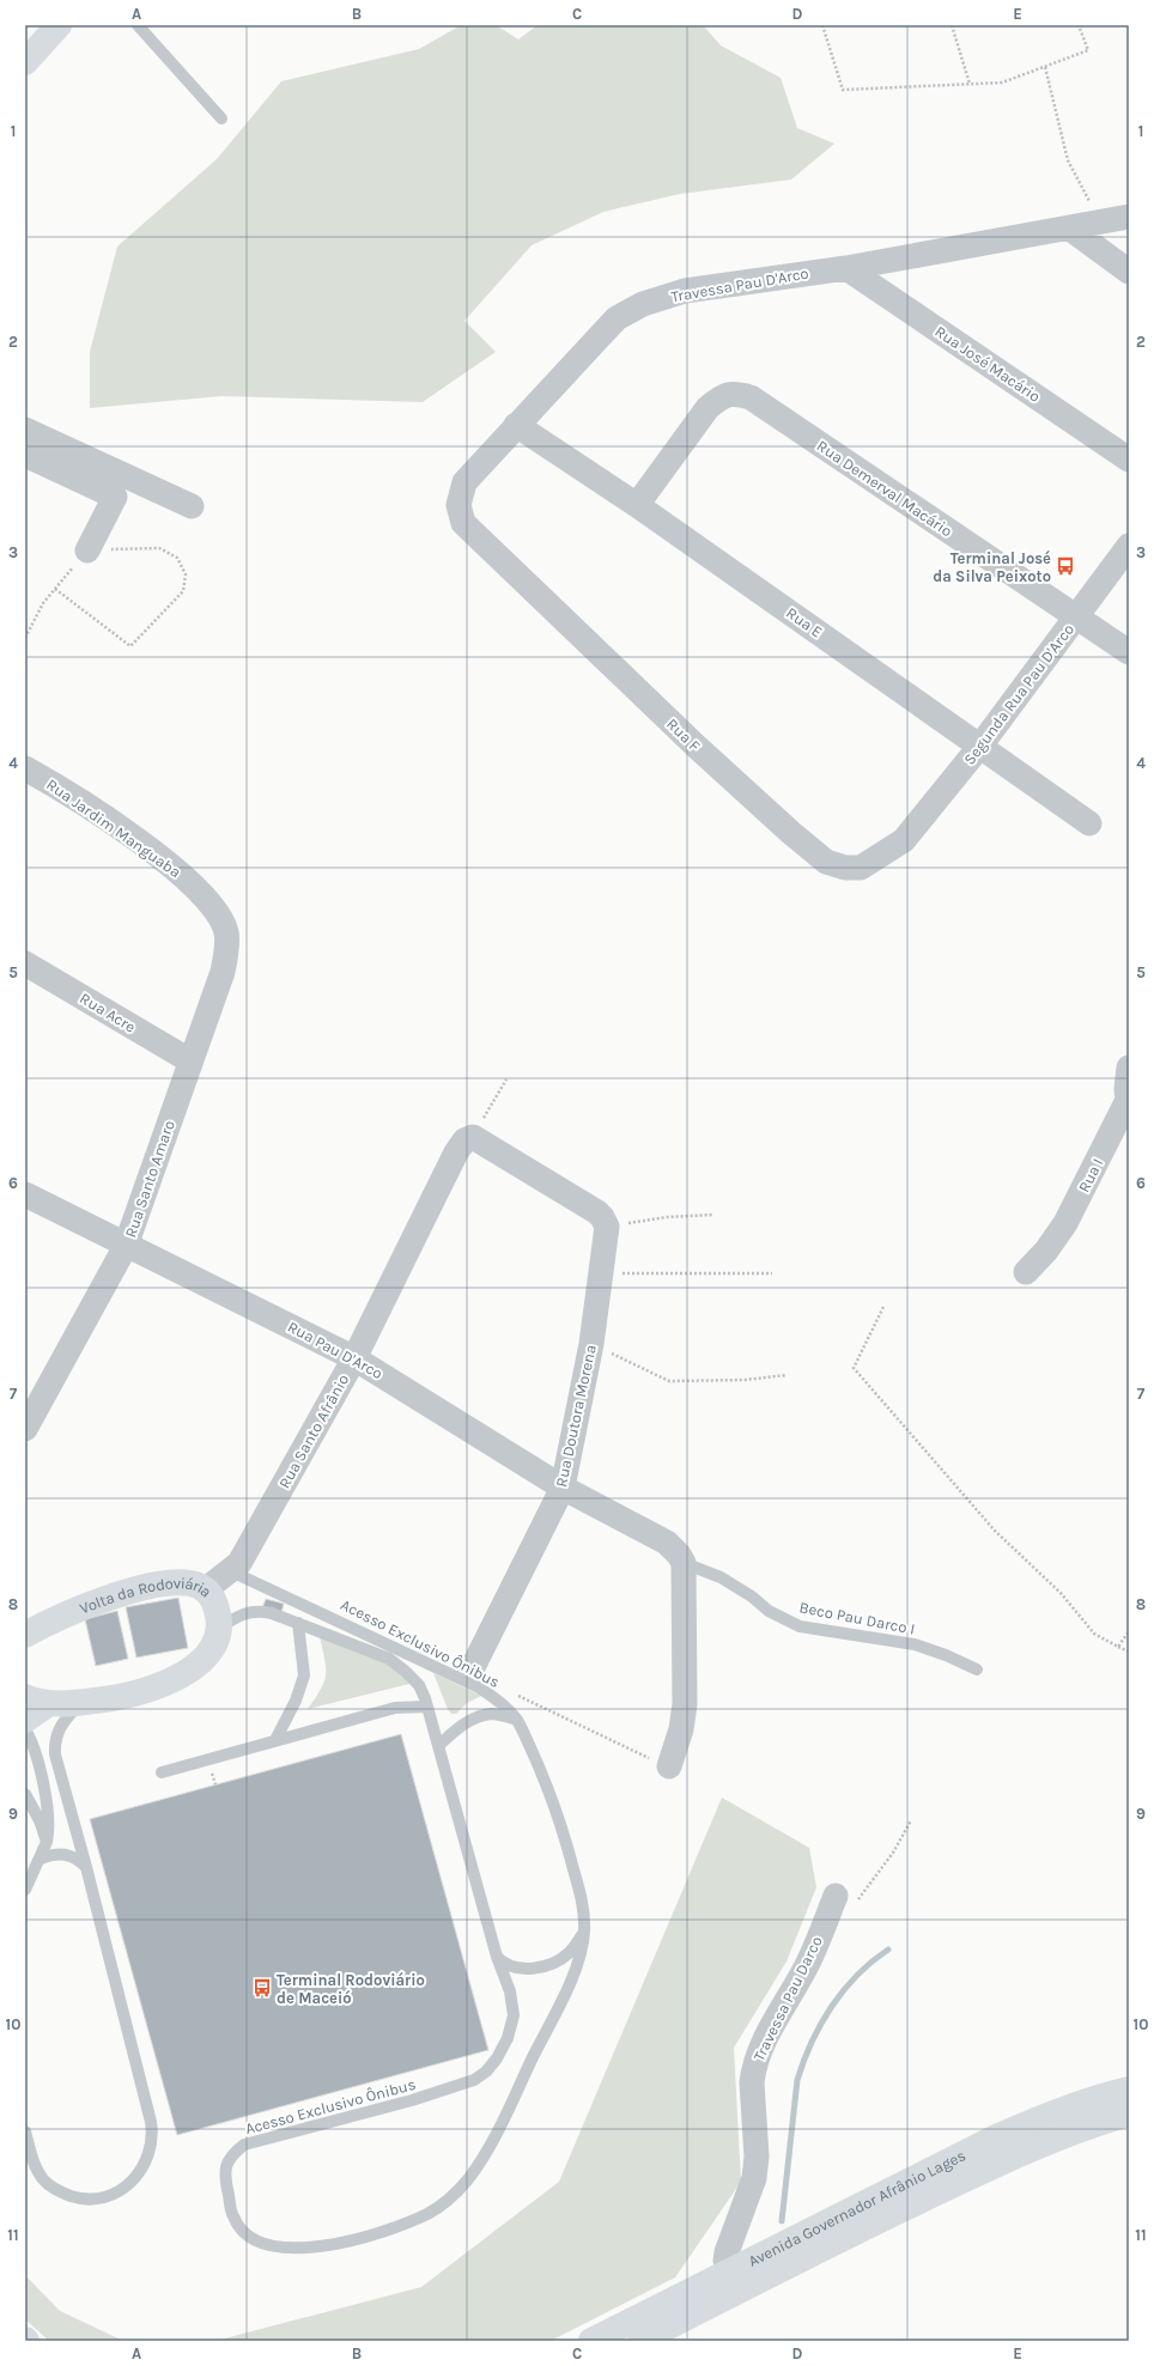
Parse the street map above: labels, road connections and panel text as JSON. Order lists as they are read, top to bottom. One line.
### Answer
{"streets":{"main road":["Volta da Rodoviária","Avenida Governador Afrânio Lages"],"street":["Travessa Pau D'Arco","Rua José Macário","Rua Demerval Macário","Rua E","Segunda Rua Pau D'Arco","Rua F","Rua Jardim Manguaba","Rua Acre","Rua I","Rua Santo Amaro","Rua Pau D'Arco","Rua Doutora Morena","Rua Santo Afrânio","Travessa Pau Darco"],"lane":["Beco Pau Darco I","Acesso Exclusivo Ônibus"]},"crossings":[["Travessa Pau D'Arco","Rua José Macário"],["Travessa Pau D'Arco","Rua E"],["Travessa Pau D'Arco","Rua F"],["Rua Demerval Macário","Rua E"],["Rua Demerval Macário","Segunda Rua Pau D'Arco"],["Rua E","Segunda Rua Pau D'Arco"],["Segunda Rua Pau D'Arco","Rua F"],["Rua Jardim Manguaba","Rua Santo Amaro"],["Rua Acre","Rua Santo Amaro"],["Rua Santo Amaro","Rua Pau D'Arco"],["Rua Pau D'Arco","Rua Doutora Morena"],["Rua Pau D'Arco","Rua Santo Afrânio"],["Rua Pau D'Arco","Beco Pau Darco I"],["Rua Santo Afrânio","Volta da Rodoviária"],["Rua Santo Afrânio","Acesso Exclusivo Ônibus"],["Volta da Rodoviária","Acesso Exclusivo Ônibus"],["Travessa Pau Darco","Avenida Governador Afrânio Lages"]],"places":{"bus stop":["Terminal José da Silva Peixoto","Terminal Rodoviário de Maceió"]},"grid":{"columns":["A","B","C","D","E"],"rows":["1","2","3","4","5","6","7","8","9","10","11"]}}
